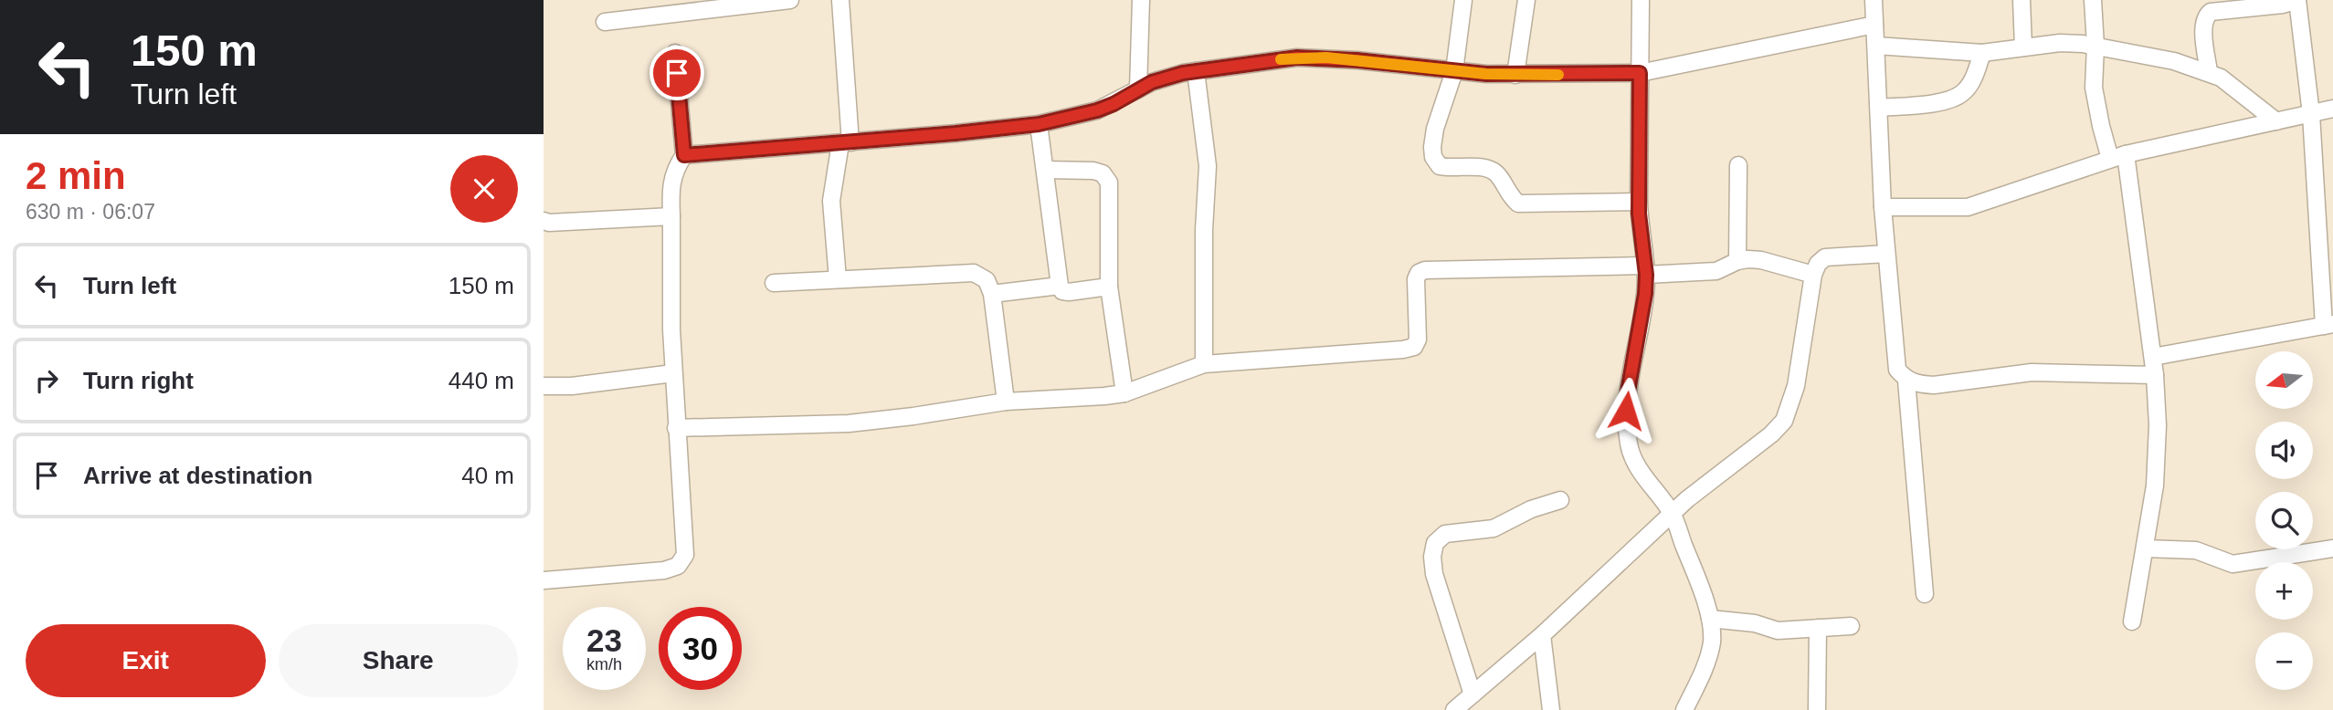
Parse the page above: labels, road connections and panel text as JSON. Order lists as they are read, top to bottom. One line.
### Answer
{"north":"left","page":{"turn":["150 m","Turn left"],"heading":["2 min","630 m · 06:07"],"list":[{"name":"Turn left","value":"150 m"},{"name":"Turn right","value":"440 m"},{"name":"Arrive at destination","value":"40 m"}],"map_buttons":["+","−"],"speed":"23 km/h","limit":"30","buttons":["Exit","Share"]}}
